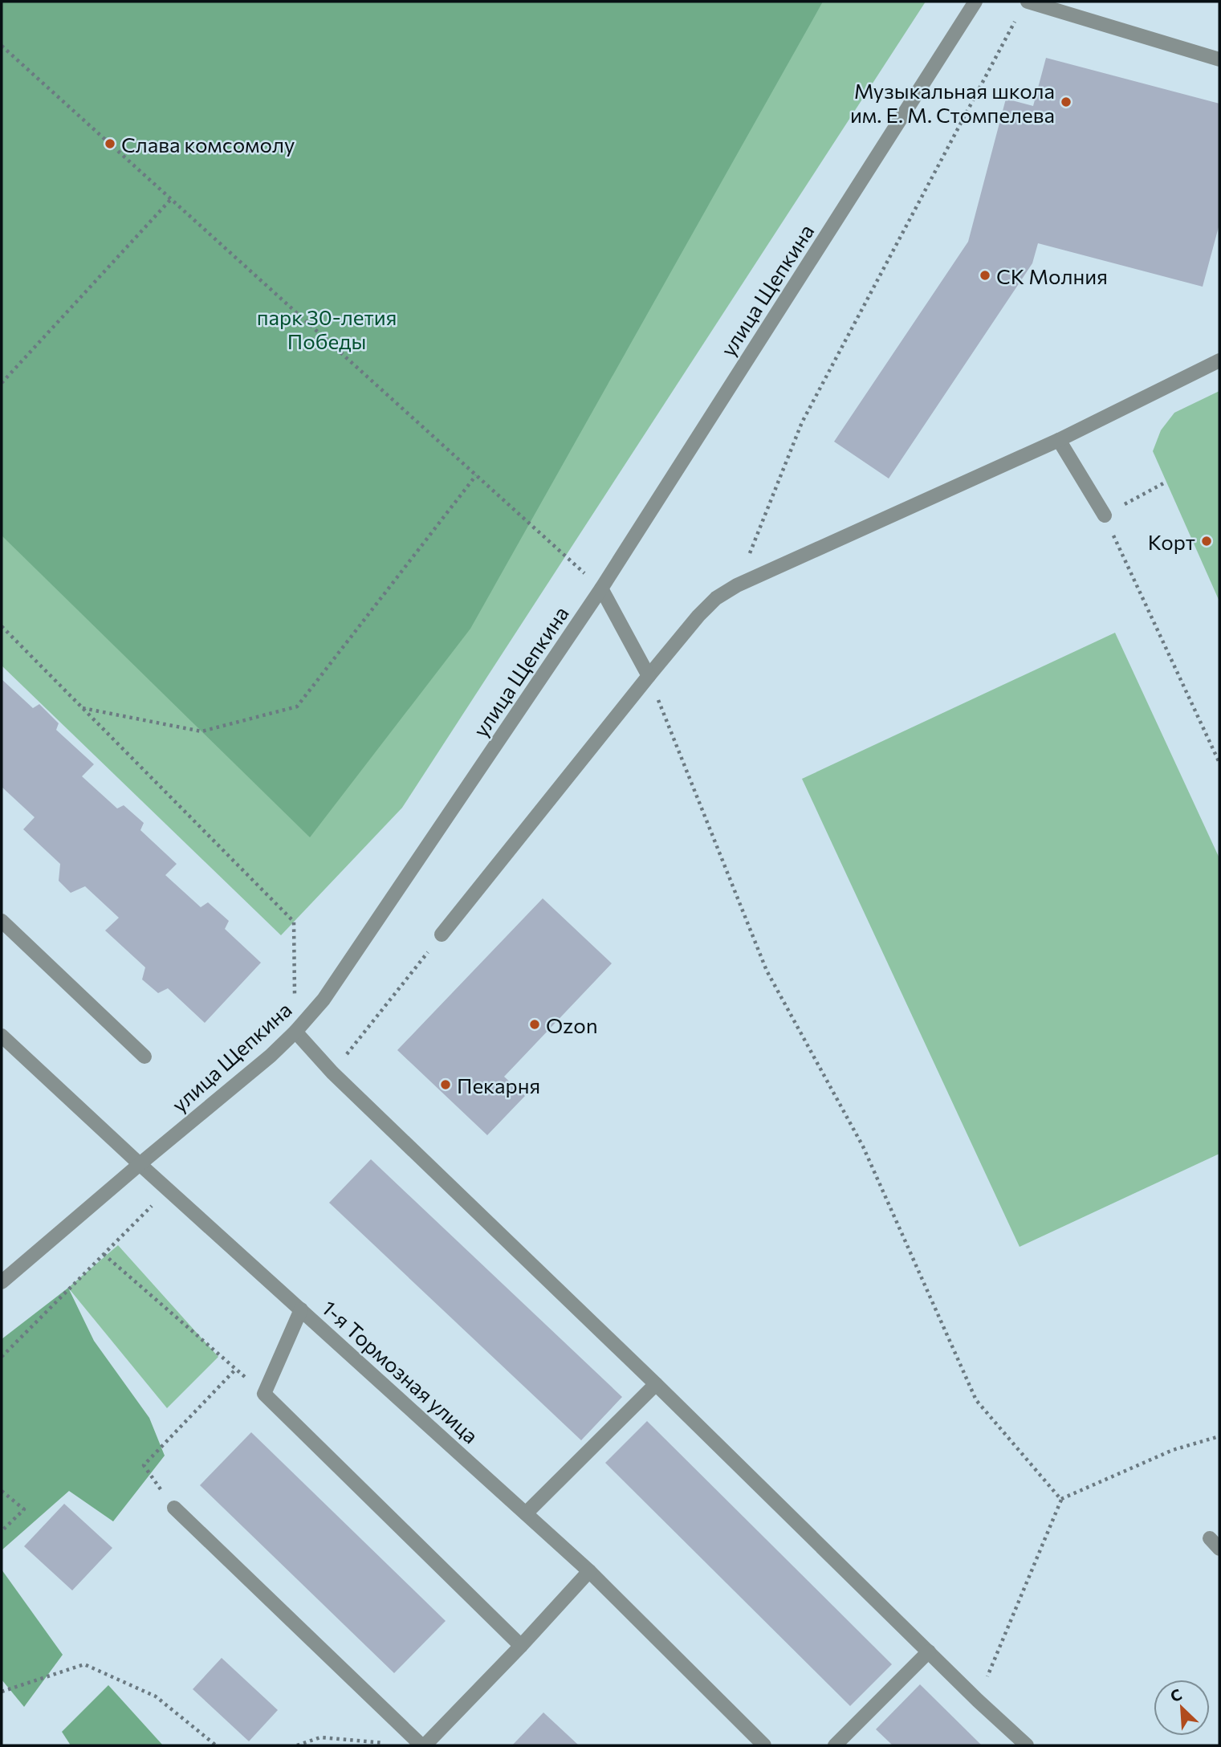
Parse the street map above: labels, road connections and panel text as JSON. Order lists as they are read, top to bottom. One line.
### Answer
{"streets":{"street":["улица Щепкина","1-я Тормозная улица"]},"crossings":[["улица Щепкина","1-я Тормозная улица"]],"parks":["парк 30-летия Победы"],"places":["Музыкальная школа им. Е. М. Стомпелева","Слава комсомолу","СК Молния","Корт","Ozon","Пекарня"],"north":"top left"}
